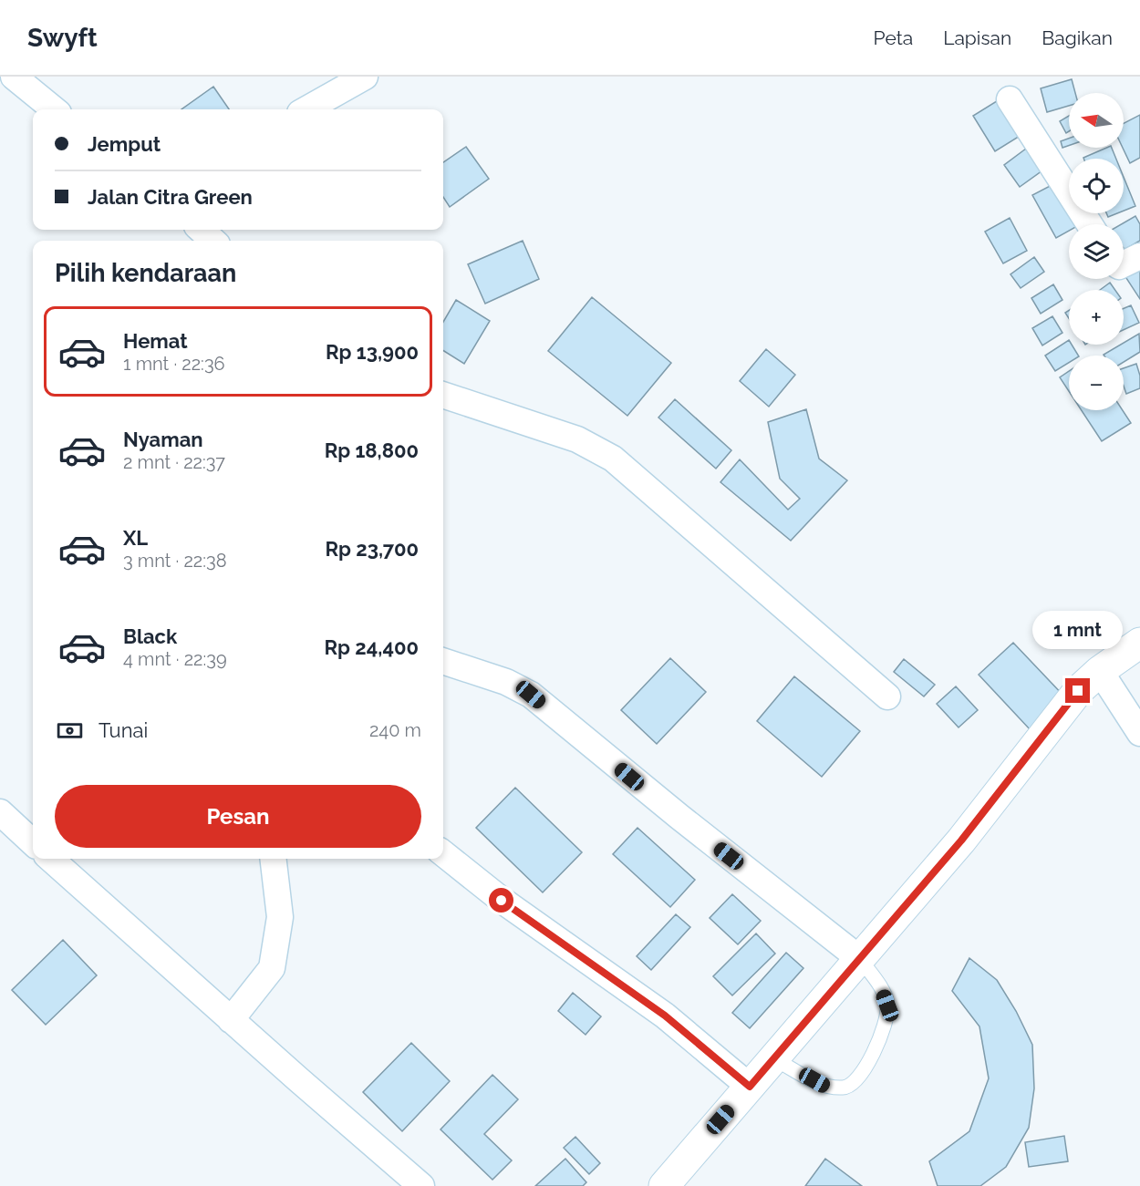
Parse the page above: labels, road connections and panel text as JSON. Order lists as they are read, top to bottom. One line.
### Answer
{"north":"left","page":{"header":"Swyft","nav":["Peta","Lapisan","Bagikan"],"map_buttons":["+","−"],"banner":["Jemput","Jalan Citra Green"],"heading":"Pilih kendaraan","list":[{"name":"Hemat","note":"1 mnt · 22:36","value":"Rp 13,900"},{"name":"Nyaman","note":"2 mnt · 22:37","value":"Rp 18,800"},{"name":"XL","note":"3 mnt · 22:38","value":"Rp 23,700"},{"name":"Black","note":"4 mnt · 22:39","value":"Rp 24,400"}],"bubble":"1 mnt","pay":["Tunai","240 m"],"buttons":"Pesan"}}
